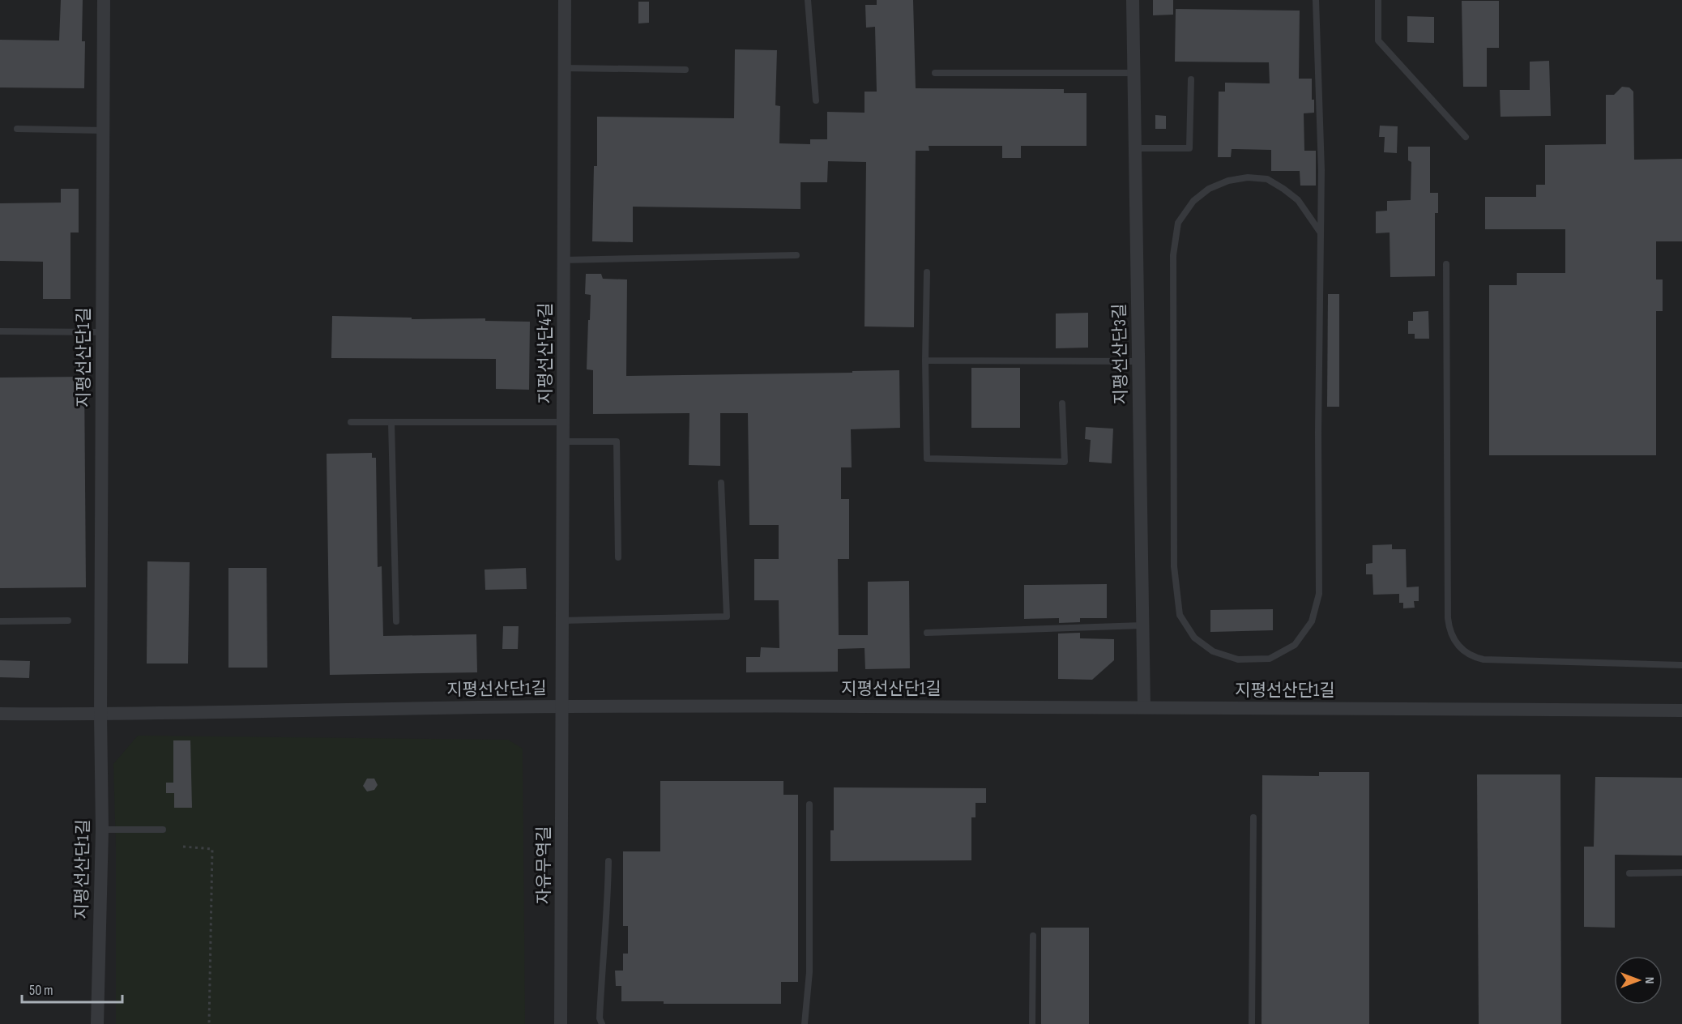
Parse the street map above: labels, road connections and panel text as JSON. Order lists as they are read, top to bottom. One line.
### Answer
{"streets":{"street":["지평선산단4길","지평선산단3길","지평선산단1길","자유무역길"]},"crossings":[["지평선산단4길","지평선산단1길"],["지평선산단4길","자유무역길"],["지평선산단3길","지평선산단1길"],["지평선산단1길","자유무역길"]],"scale_bar":"50 m","north":"right"}
